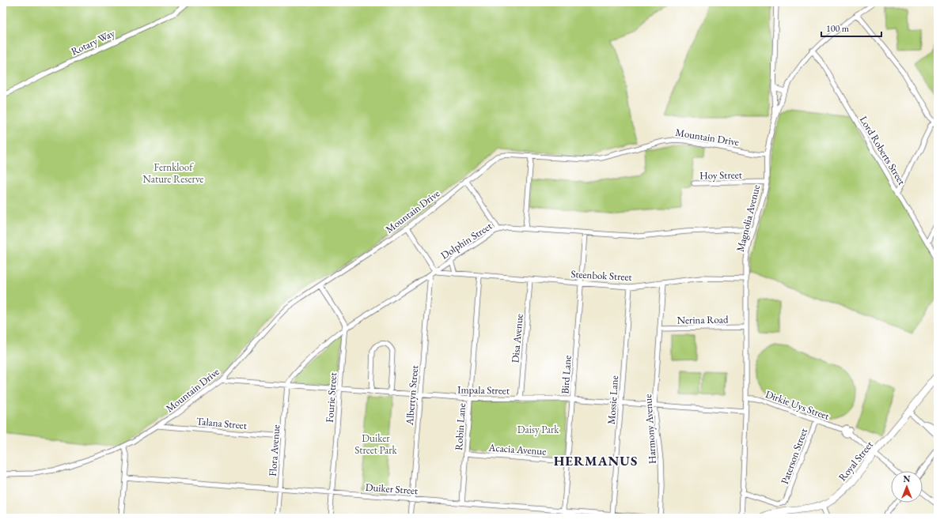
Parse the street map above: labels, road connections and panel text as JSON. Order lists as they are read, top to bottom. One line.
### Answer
{"streets":{"main road":["Royal Street"],"street":["Rotary Way","Mountain Drive","Lord Roberts Street","Hoy Street","Magnolia Avenue","Dolphin Street","Steenbok Street","Nerina Road","Disa Avenue","Bird Lane","Impala Street","Albertyn Street","Fourie Street","Mossie Lane","Dirkie Uys Street","Talana Street","Robin Lane","Harmony Avenue","Acacia Avenue","Flora Avenue","Paterson Street","Duiker Street"]},"crossings":[["Mountain Drive","Magnolia Avenue"],["Mountain Drive","Impala Street"],["Mountain Drive","Fourie Street"],["Mountain Drive","Talana Street"],["Lord Roberts Street","Magnolia Avenue"],["Hoy Street","Magnolia Avenue"],["Magnolia Avenue","Dolphin Street"],["Magnolia Avenue","Steenbok Street"],["Magnolia Avenue","Nerina Road"],["Magnolia Avenue","Impala Street"],["Magnolia Avenue","Dirkie Uys Street"],["Magnolia Avenue","Paterson Street"],["Dolphin Street","Steenbok Street"],["Dolphin Street","Bird Lane"],["Dolphin Street","Impala Street"],["Dolphin Street","Albertyn Street"],["Dolphin Street","Fourie Street"],["Dolphin Street","Flora Avenue"],["Steenbok Street","Disa Avenue"],["Steenbok Street","Bird Lane"],["Steenbok Street","Mossie Lane"],["Steenbok Street","Robin Lane"],["Steenbok Street","Harmony Avenue"],["Nerina Road","Harmony Avenue"],["Disa Avenue","Impala Street"],["Bird Lane","Impala Street"],["Bird Lane","Acacia Avenue"],["Bird Lane","Duiker Street"],["Impala Street","Albertyn Street"],["Impala Street","Fourie Street"],["Impala Street","Mossie Lane"],["Impala Street","Robin Lane"],["Impala Street","Harmony Avenue"],["Impala Street","Flora Avenue"],["Albertyn Street","Duiker Street"],["Fourie Street","Duiker Street"],["Mossie Lane","Duiker Street"],["Dirkie Uys Street","Paterson Street"],["Dirkie Uys Street","Royal Street"],["Talana Street","Flora Avenue"],["Robin Lane","Acacia Avenue"],["Robin Lane","Duiker Street"],["Flora Avenue","Duiker Street"]],"districts":["HERMANUS"],"parks":["Fernkloof Nature Reserve","Daisy Park","Duiker Street Park"],"scale_bar":"100 m","north":"top"}
